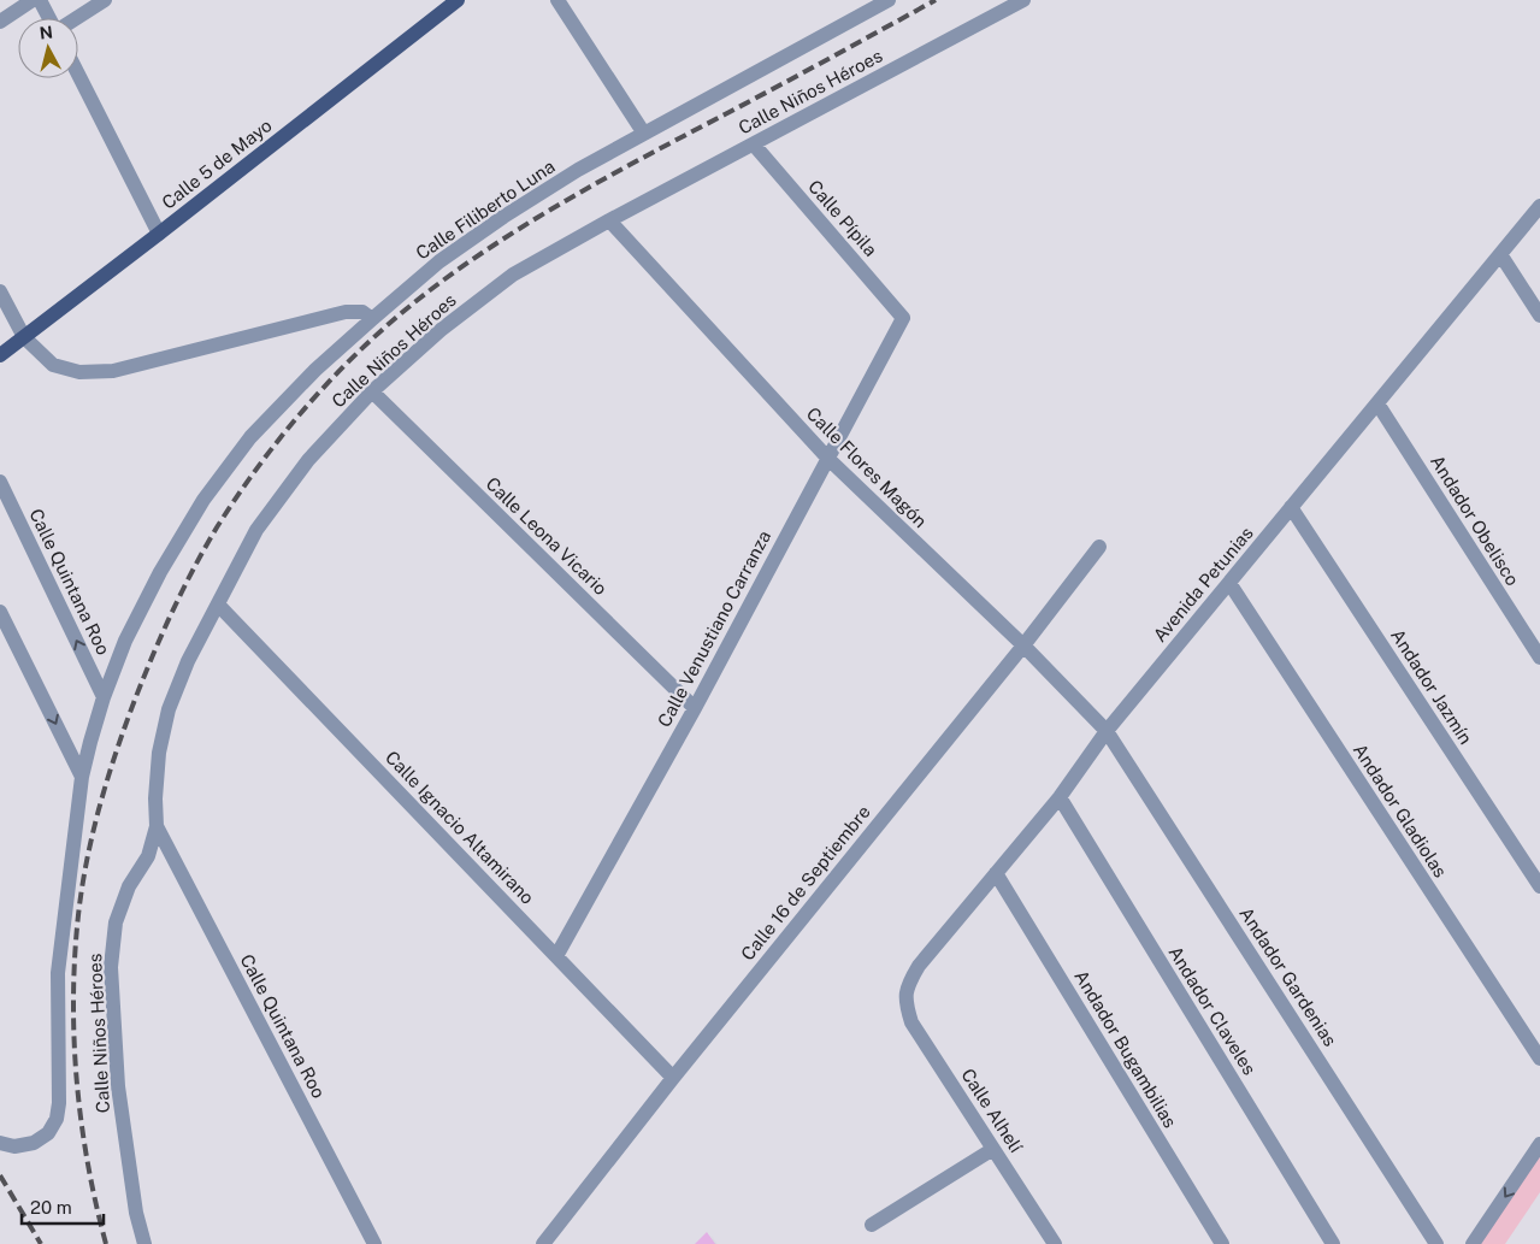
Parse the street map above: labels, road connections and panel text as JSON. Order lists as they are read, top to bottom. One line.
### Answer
{"streets":{"main road":["Calle 5 de Mayo"],"street":["Calle Niños Héroes","Calle Filiberto Luna","Calle Pípila","Calle Flores Magón","Andador Obelisco","Calle Leona Vicario","Calle Quintana Roo","Avenida Petunias","Calle Venustiano Carranza","Andador Jazmín","Andador Gladiolas","Calle Ignacio Altamirano","Calle 16 de Septiembre","Andador Gardenias","Andador Claveles","Andador Bugambilias","Calle Alhelí"]},"crossings":[["Calle Niños Héroes","Calle Pípila"],["Calle Niños Héroes","Calle Flores Magón"],["Calle Niños Héroes","Calle Leona Vicario"],["Calle Niños Héroes","Calle Quintana Roo"],["Calle Niños Héroes","Calle Ignacio Altamirano"],["Calle Filiberto Luna","Calle Quintana Roo"],["Calle Pípila","Calle Venustiano Carranza"],["Calle Flores Magón","Avenida Petunias"],["Calle Flores Magón","Calle Venustiano Carranza"],["Calle Flores Magón","Calle 16 de Septiembre"],["Calle Flores Magón","Andador Gardenias"],["Andador Obelisco","Avenida Petunias"],["Calle Leona Vicario","Calle Venustiano Carranza"],["Avenida Petunias","Andador Jazmín"],["Avenida Petunias","Andador Gladiolas"],["Avenida Petunias","Andador Gardenias"],["Avenida Petunias","Andador Claveles"],["Avenida Petunias","Andador Bugambilias"],["Avenida Petunias","Calle Alhelí"],["Calle Venustiano Carranza","Calle Ignacio Altamirano"],["Calle Ignacio Altamirano","Calle 16 de Septiembre"]],"scale_bar":"20 m","north":"top"}
